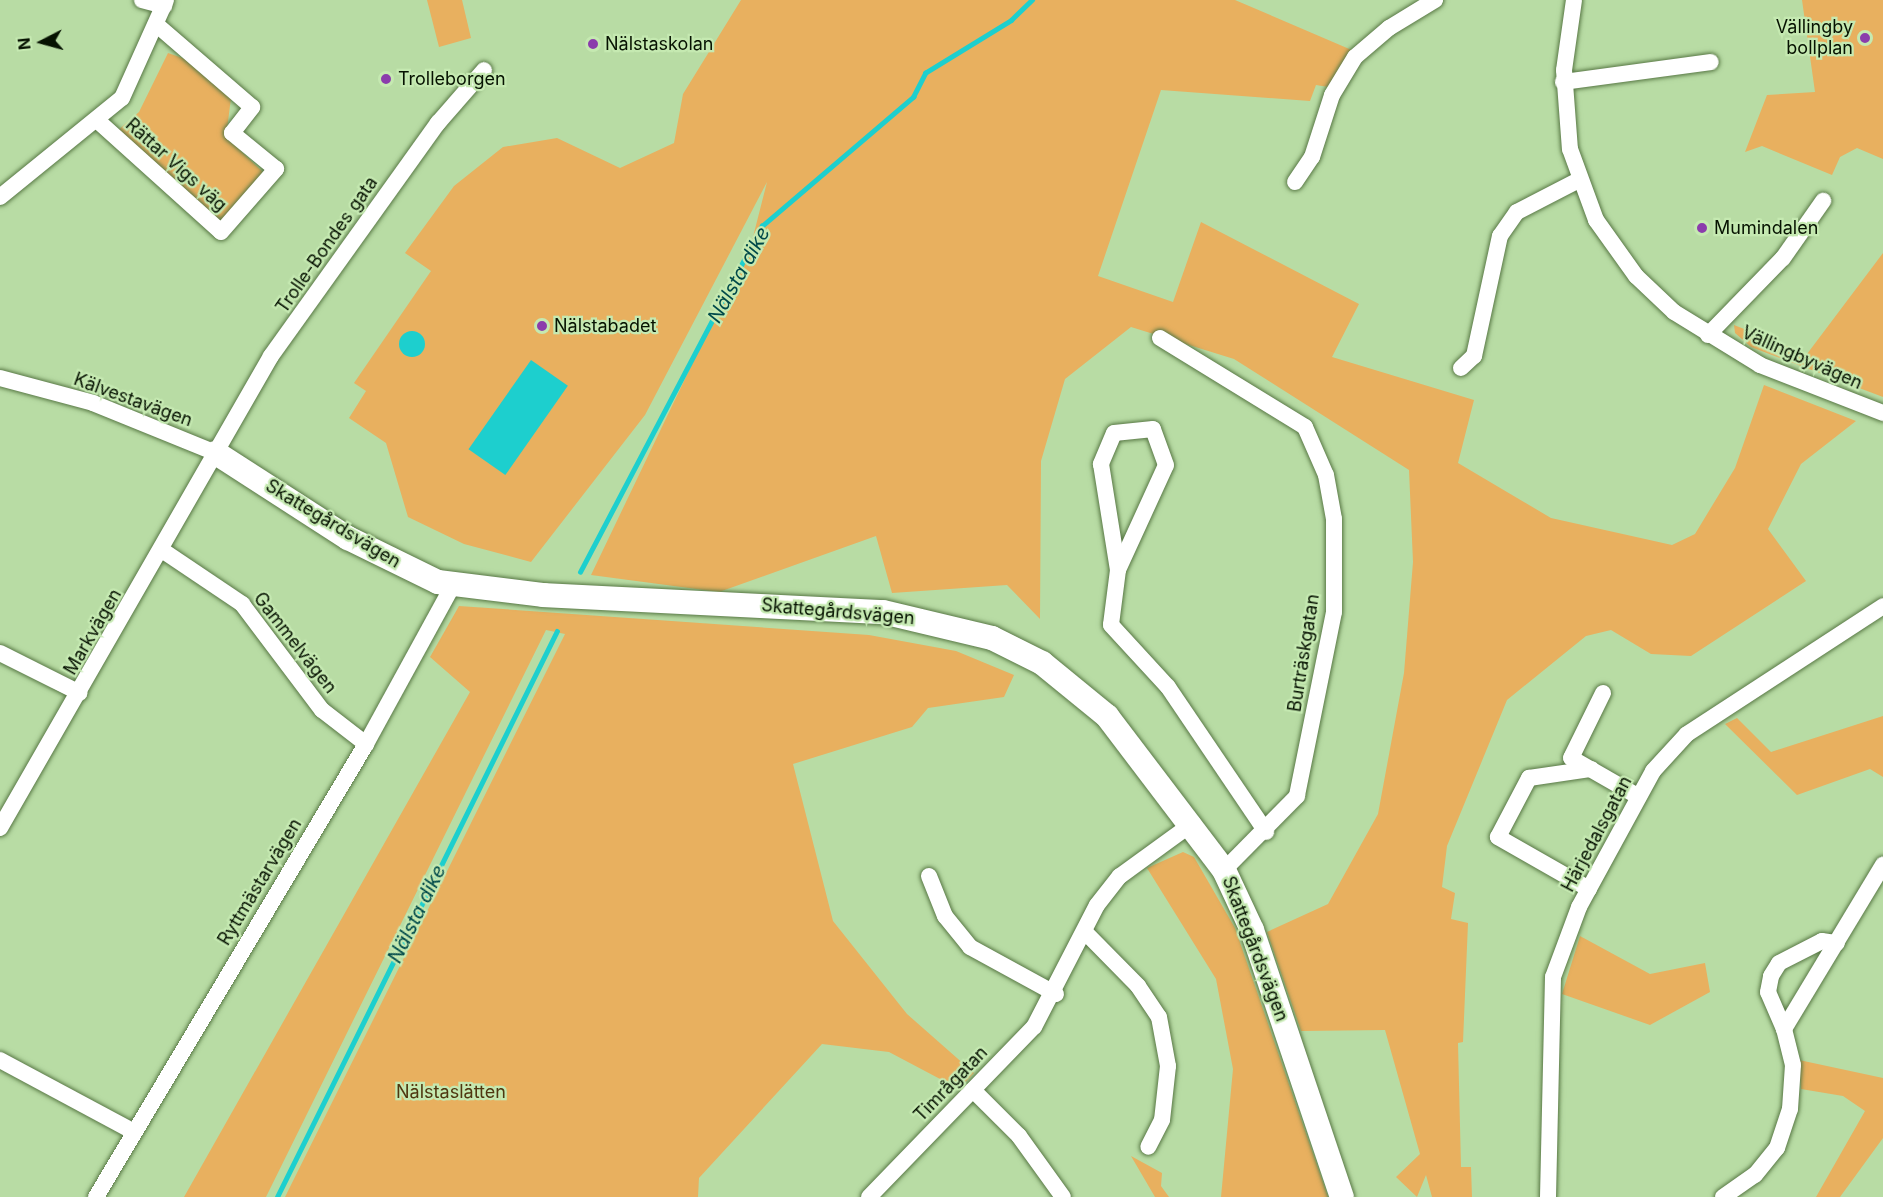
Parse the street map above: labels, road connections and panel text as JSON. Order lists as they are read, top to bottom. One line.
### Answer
{"streets":{"street":["Rättar Vigs väg","Trolle-Bondes gata","Vällingbyvägen","Kälvestavägen","Skattegårdsvägen","Markvägen","Gammelvägen","Burträskgatan","Härjedalsgatan","Ryttmästarvägen","Timrågatan"]},"crossings":[["Trolle-Bondes gata","Kälvestavägen"],["Trolle-Bondes gata","Skattegårdsvägen"],["Trolle-Bondes gata","Markvägen"],["Kälvestavägen","Skattegårdsvägen"],["Kälvestavägen","Markvägen"],["Skattegårdsvägen","Markvägen"],["Skattegårdsvägen","Burträskgatan"],["Skattegårdsvägen","Ryttmästarvägen"],["Skattegårdsvägen","Timrågatan"],["Markvägen","Gammelvägen"],["Gammelvägen","Ryttmästarvägen"]],"water":["Nälsta dike"],"parks":["Nälstaslätten"],"places":["Vällingby bollplan","Nälstaskolan","Trolleborgen","Mumindalen","Nälstabadet"],"north":"left"}
